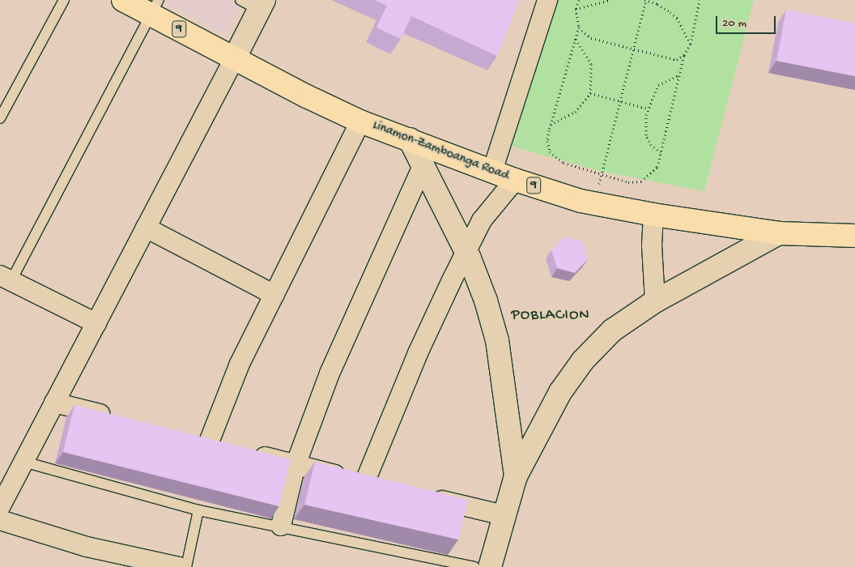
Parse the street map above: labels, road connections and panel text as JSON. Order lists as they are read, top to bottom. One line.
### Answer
{"streets":{"highway":["9","Linamon-Zamboanga Road"]},"districts":["POBLACION"],"scale_bar":"20 m"}
